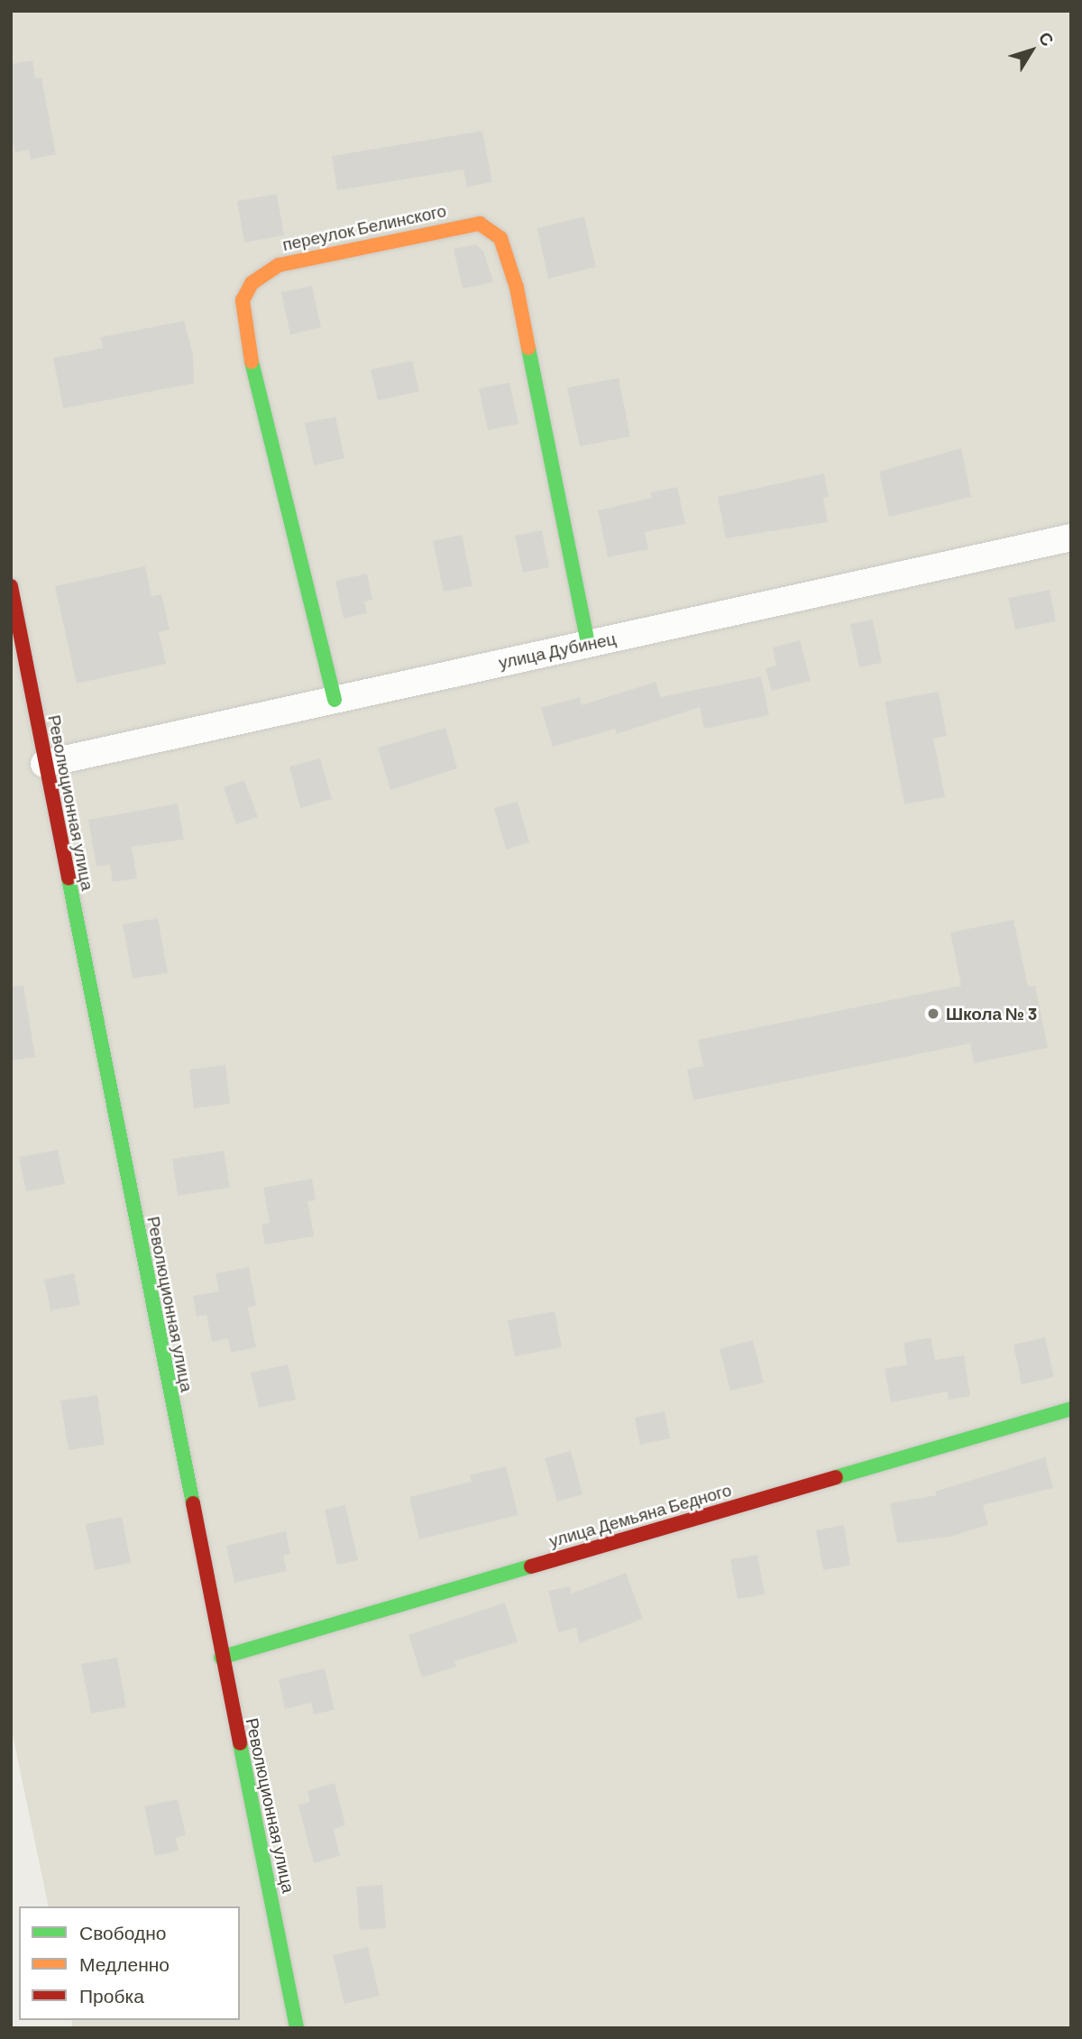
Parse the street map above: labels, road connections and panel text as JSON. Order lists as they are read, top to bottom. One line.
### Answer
{"streets":{"street":["переулок Белинского","улица Дубинец","Революционная улица","улица Демьяна Бедного"]},"crossings":[["переулок Белинского","улица Дубинец"],["улица Дубинец","Революционная улица"],["Революционная улица","улица Демьяна Бедного"]],"places":["Школа № 3"],"legend":["Свободно","Медленно","Пробка"],"north":"top right"}
